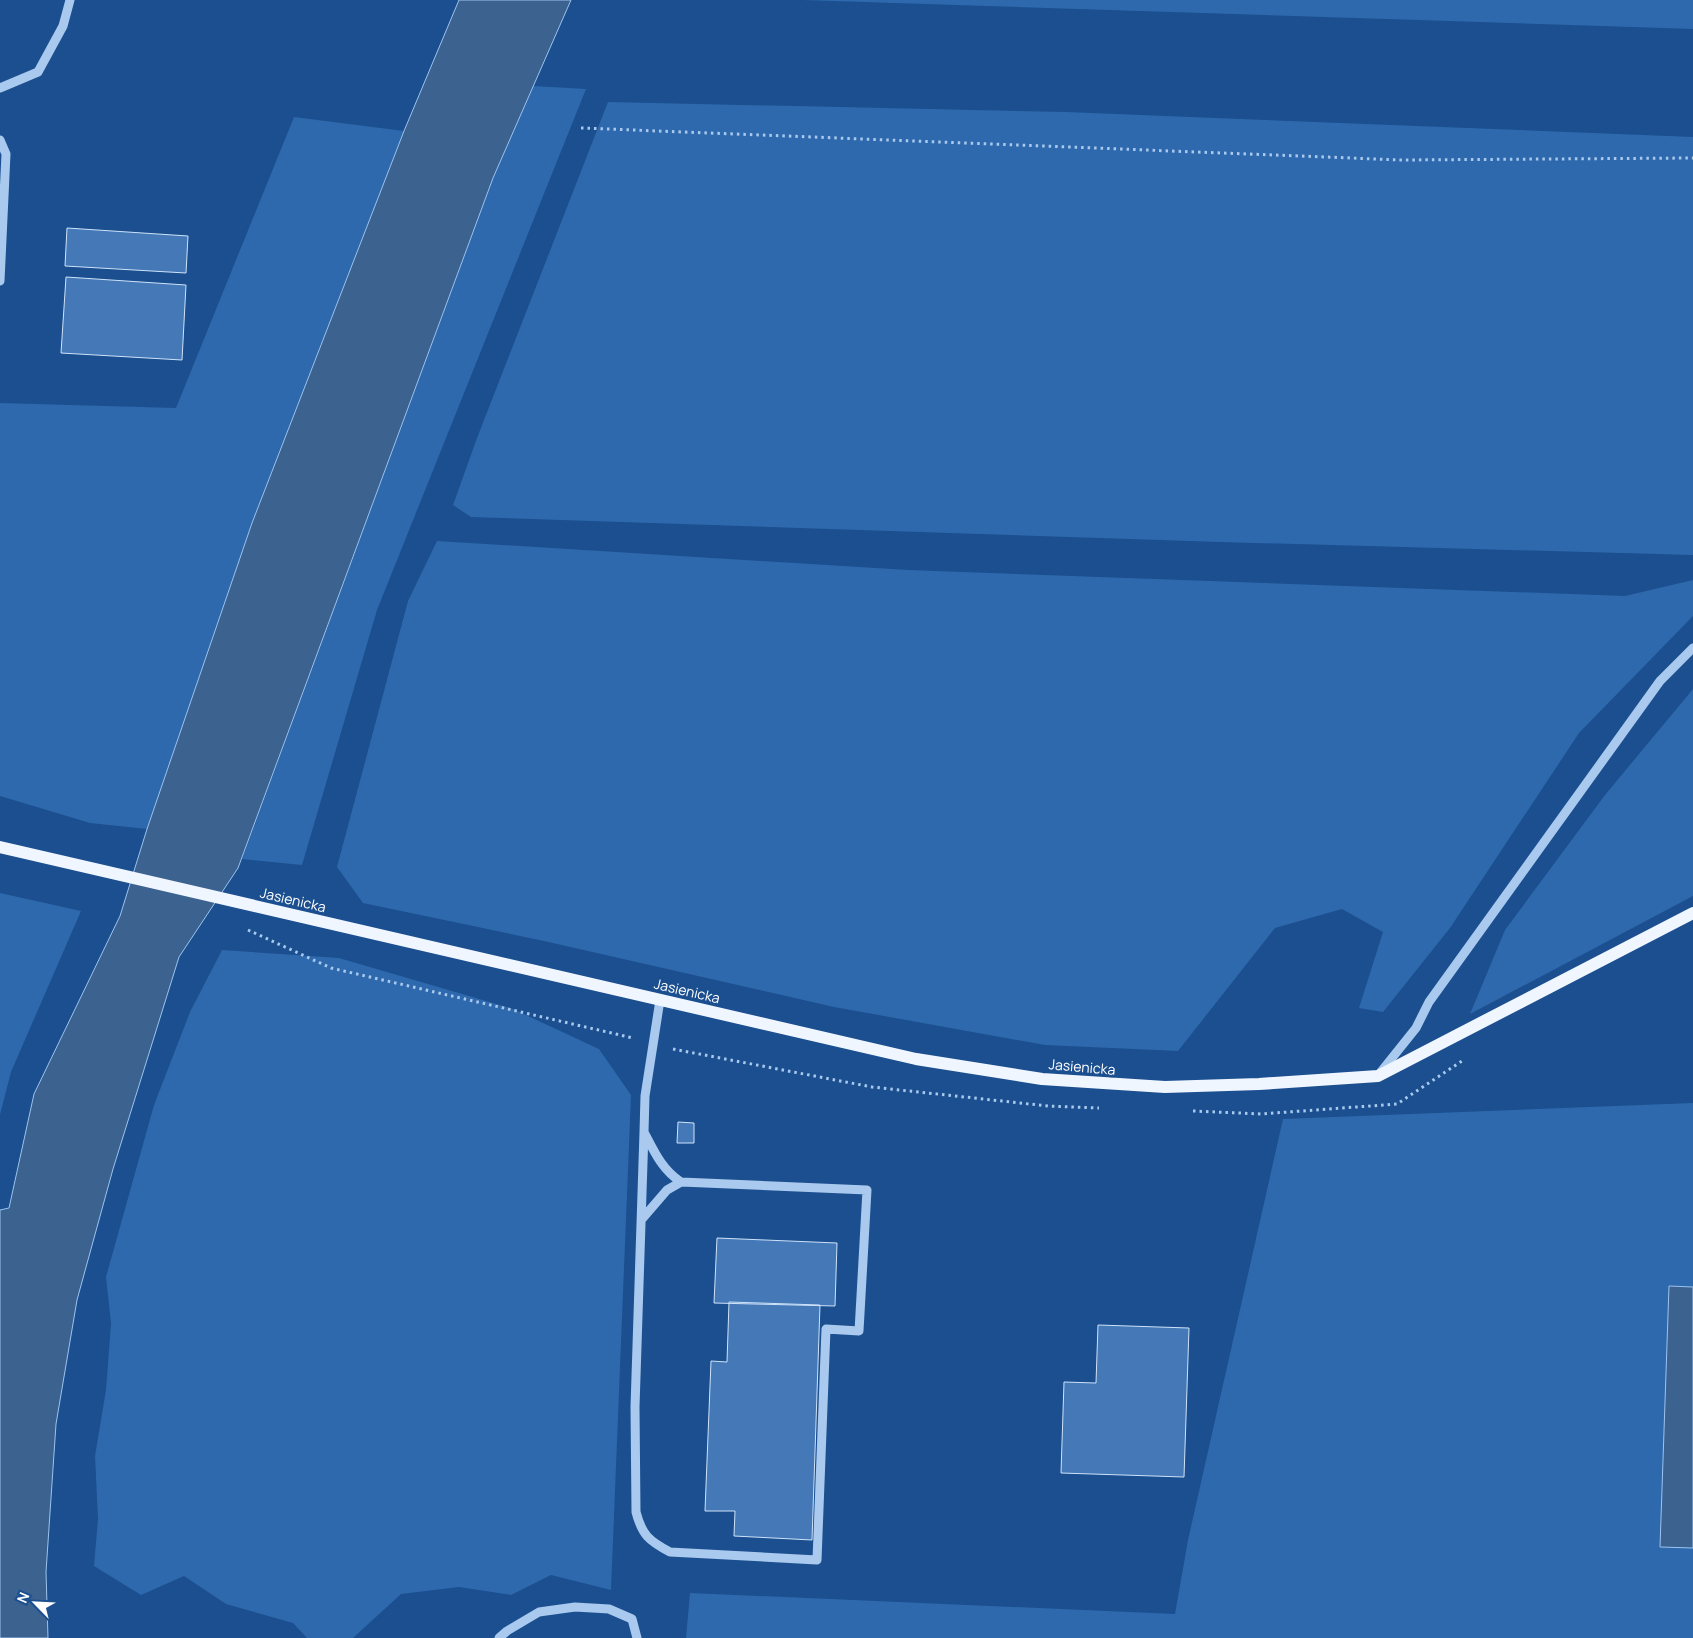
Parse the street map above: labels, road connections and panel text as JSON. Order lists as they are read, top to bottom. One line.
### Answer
{"streets":{"main road":["Jasienicka"]},"north":"top left"}
